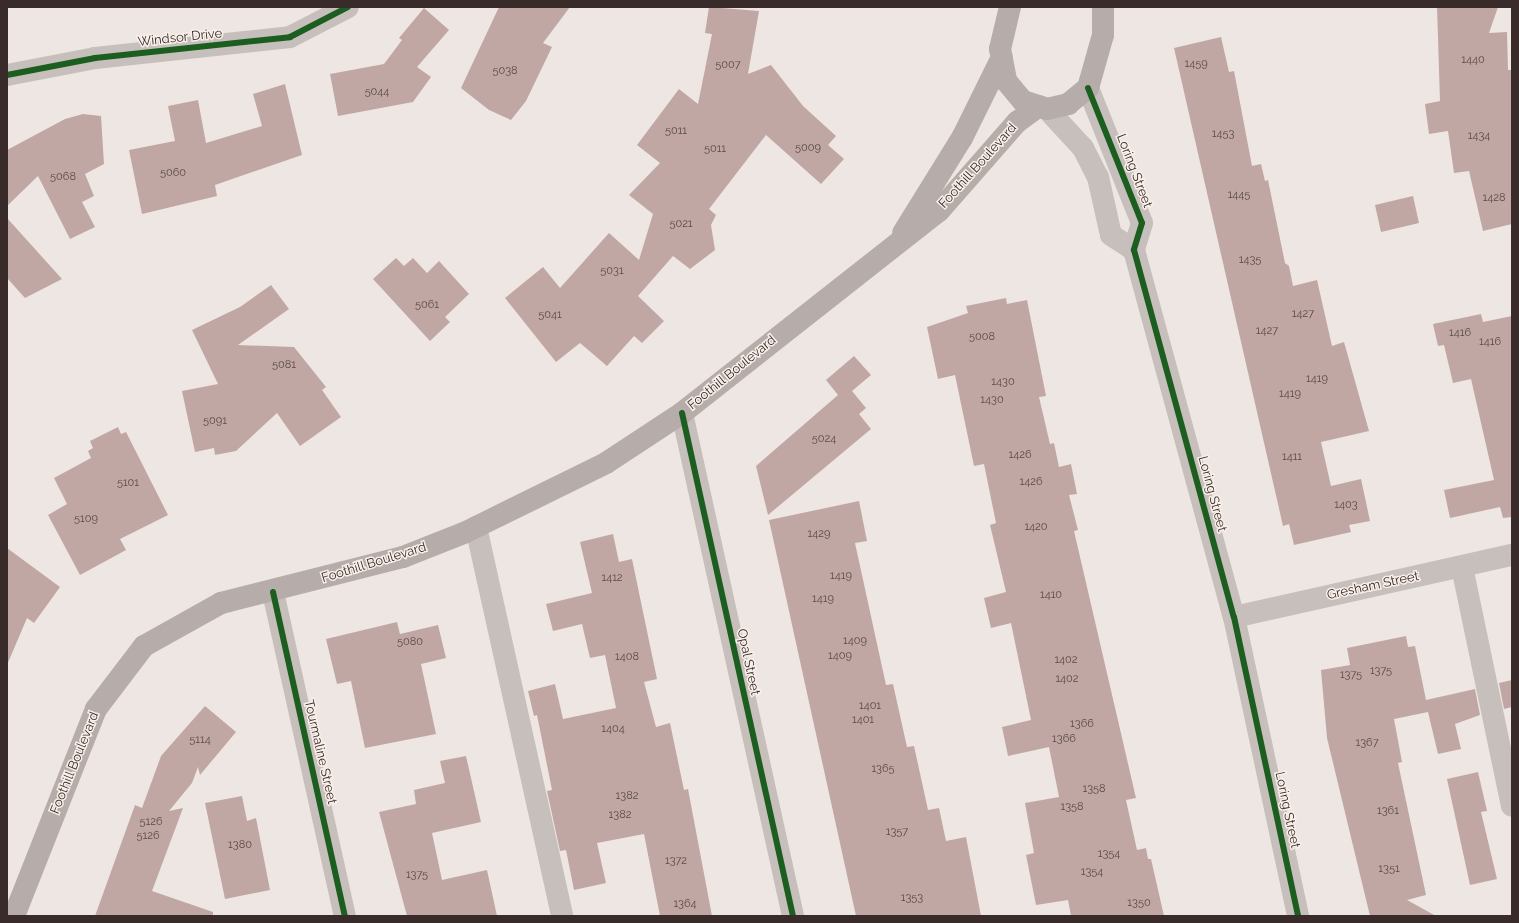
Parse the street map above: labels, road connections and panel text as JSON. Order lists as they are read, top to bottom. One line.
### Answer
{"streets":{"main road":["Foothill Boulevard"],"street":["Windsor Drive","Loring Street","Gresham Street","Opal Street","Tourmaline Street"]},"crossings":[["Foothill Boulevard","Opal Street"],["Foothill Boulevard","Tourmaline Street"],["Loring Street","Gresham Street"]],"house_numbers":["1440","1459","5007","5038","5044","5011","1453","1434","5009","5011","5060","5068","1445","1428","5021","1435","5031","5061","1427","5041","1427","1416","5008","1416","5081","1419","1430","1419","1430","5091","5024","1426","1411","1426","5101","1403","5109","1420","1429","1419","1412","1410","1419","1409","5080","1409","1408","1402","1375","1375","1402","1401","1401","1366","1404","1366","5114","1367","1365","1358","1382","1358","1361","1382","5126","1357","5126","1380","1354","1372","1351","1354","1375","1353","1350","1364"]}
